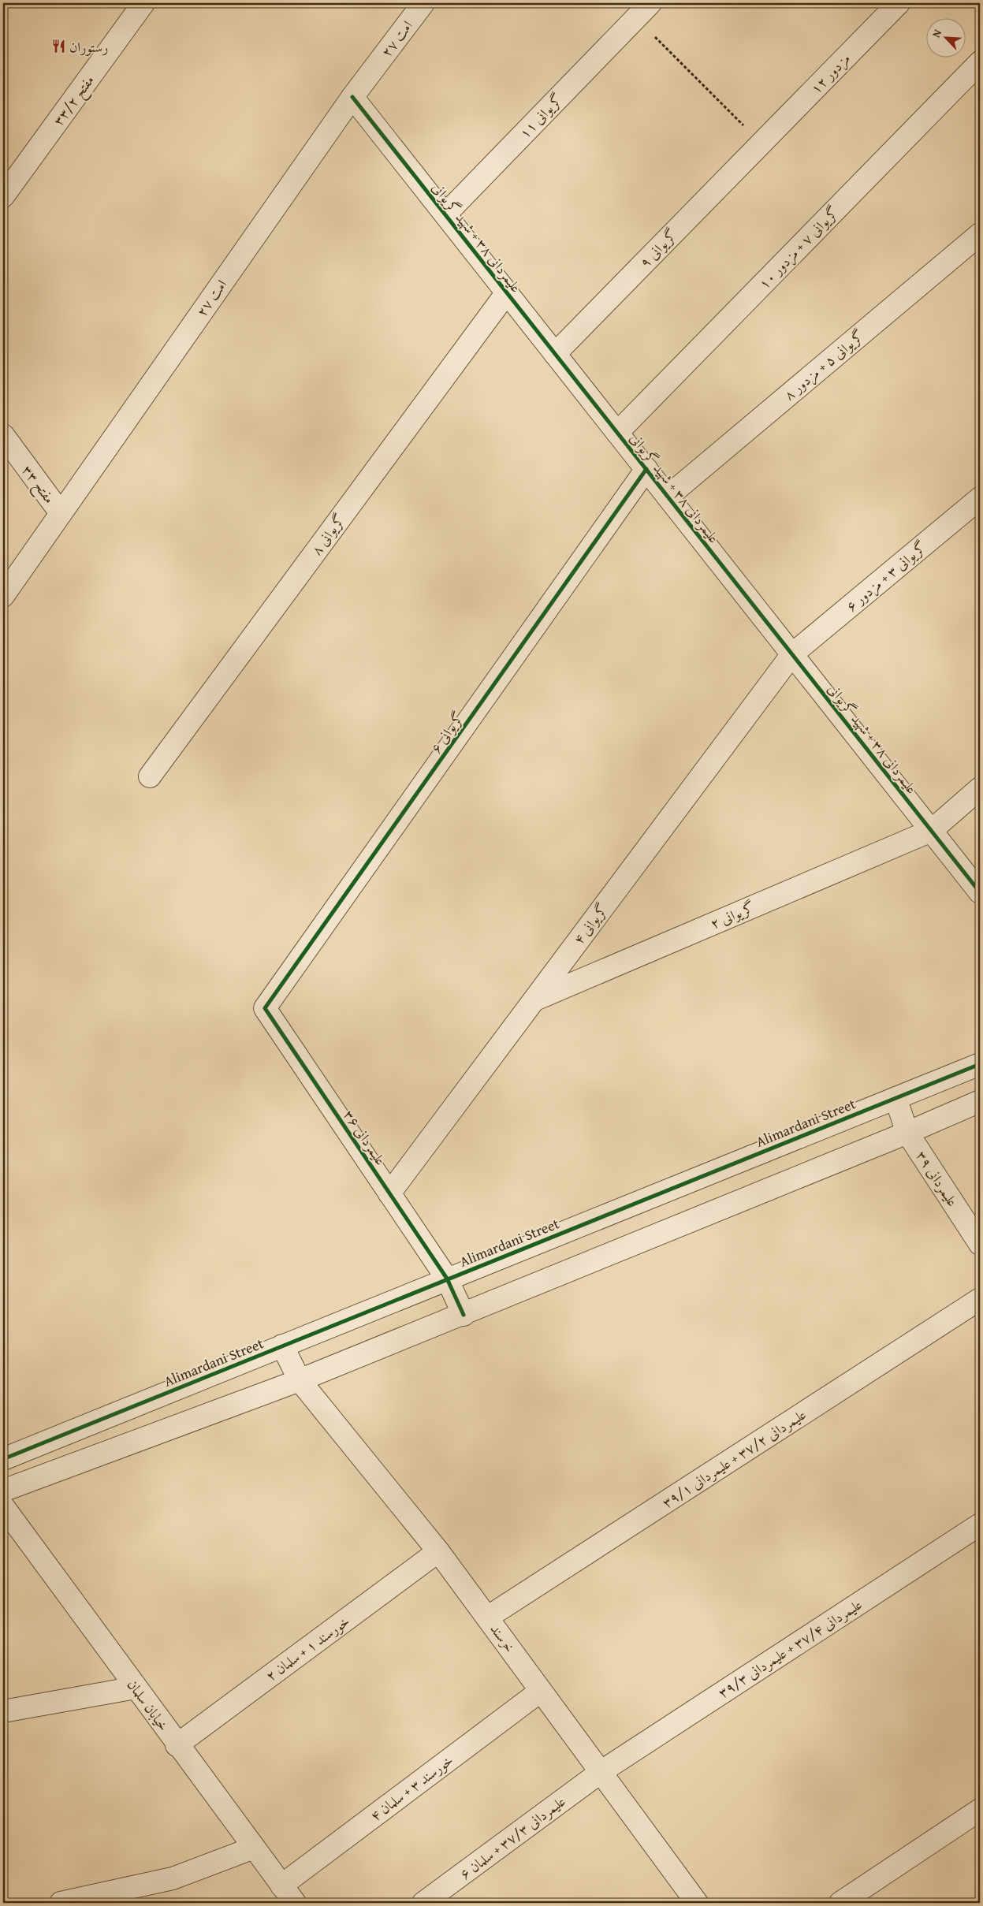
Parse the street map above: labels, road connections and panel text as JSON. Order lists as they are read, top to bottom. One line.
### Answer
{"streets":{"street":["امت ۲۷","مزدور ۱۲","مفتح ۳۳/۲","گریوانی ۱۱","علیمردانی ۳۸ + شهید گریوانی","گریوانی ۷ + مزدور ۱۰","گریوانی ۹","گریوانی ۵ + مزدور ۸","مفتح ۳۳","گریوانی ۸","گریوانی ۳ + مزدور ۶","گریوانی ۶","گریوانی ۲","گریوانی ۴","Alimardani Street","علیمردانی ۳۶","علیمردانی ۳۹","علیمردانی ۳۷/۲ + علیمردانی ۳۹/۱","خرسند","خورسند ۱ + سلمان ۲","علیمردانی ۳۷/۴ + علیمردانی ۳۹/۳","خیابان سلمان","خورسند ۳ + سلمان ۴","علیمردانی ۳۷/۳ + سلمان ۶"]},"crossings":[["امت ۲۷","علیمردانی ۳۸ + شهید گریوانی"],["امت ۲۷","مفتح ۳۳"],["مزدور ۱۲","گریوانی ۹"],["گریوانی ۱۱","علیمردانی ۳۸ + شهید گریوانی"],["علیمردانی ۳۸ + شهید گریوانی","گریوانی ۷ + مزدور ۱۰"],["علیمردانی ۳۸ + شهید گریوانی","گریوانی ۹"],["علیمردانی ۳۸ + شهید گریوانی","گریوانی ۵ + مزدور ۸"],["علیمردانی ۳۸ + شهید گریوانی","گریوانی ۸"],["علیمردانی ۳۸ + شهید گریوانی","گریوانی ۳ + مزدور ۶"],["علیمردانی ۳۸ + شهید گریوانی","گریوانی ۶"],["علیمردانی ۳۸ + شهید گریوانی","گریوانی ۲"],["علیمردانی ۳۸ + شهید گریوانی","گریوانی ۴"],["گریوانی ۳ + مزدور ۶","گریوانی ۴"],["گریوانی ۶","علیمردانی ۳۶"],["گریوانی ۲","گریوانی ۴"],["گریوانی ۴","علیمردانی ۳۶"],["Alimardani Street","علیمردانی ۳۶"],["Alimardani Street","علیمردانی ۳۹"],["Alimardani Street","خرسند"],["علیمردانی ۳۷/۲ + علیمردانی ۳۹/۱","خرسند"],["خرسند","خورسند ۱ + سلمان ۲"],["خرسند","علیمردانی ۳۷/۴ + علیمردانی ۳۹/۳"],["خرسند","خورسند ۳ + سلمان ۴"],["خرسند","علیمردانی ۳۷/۳ + سلمان ۶"],["خورسند ۱ + سلمان ۲","خیابان سلمان"],["علیمردانی ۳۷/۴ + علیمردانی ۳۹/۳","علیمردانی ۳۷/۳ + سلمان ۶"],["خیابان سلمان","خورسند ۳ + سلمان ۴"]],"places":{"restaurant":["رستوران"]},"north":"top left"}
